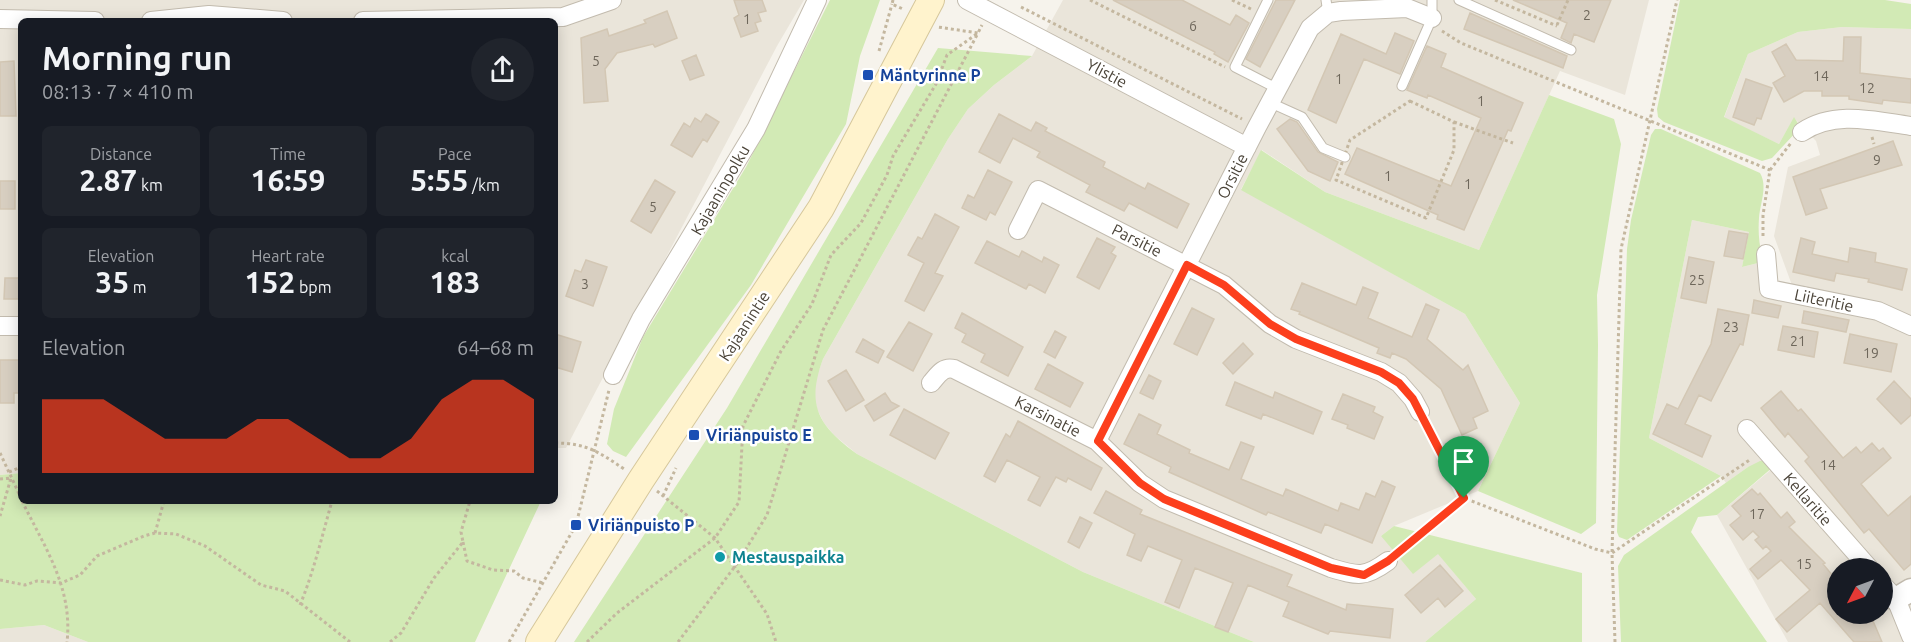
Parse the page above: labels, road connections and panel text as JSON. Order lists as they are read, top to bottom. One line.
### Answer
{"streets":{"main road":["Kajaanintie"],"street":["Ylistie","Orsitie","Kajaaninpolku","Parsitie","Liiteritie","Karsinatie","Kellaritie"]},"crossings":[["Ylistie","Orsitie"],["Orsitie","Parsitie"],["Orsitie","Karsinatie"]],"places":{"transit":["Mäntyrinne P","Viriänpuisto E","Viriänpuisto P"],"other":["Mestauspaikka"]},"house_numbers":["2","1","6","5","14","1","12","1","9","1","1","5","25","3","23","21","19","14","17","15"],"north":"bottom left","page":{"heading":["Morning run","08:13 · 7 × 410 m"],"stats":[["Distance","2.87 km"],["Time","16:59"],["Pace","5:55 /km"],["Elevation","35 m"],["Heart rate","152 bpm"],["kcal","183"]],"chart":["Elevation","64–68 m"]}}
